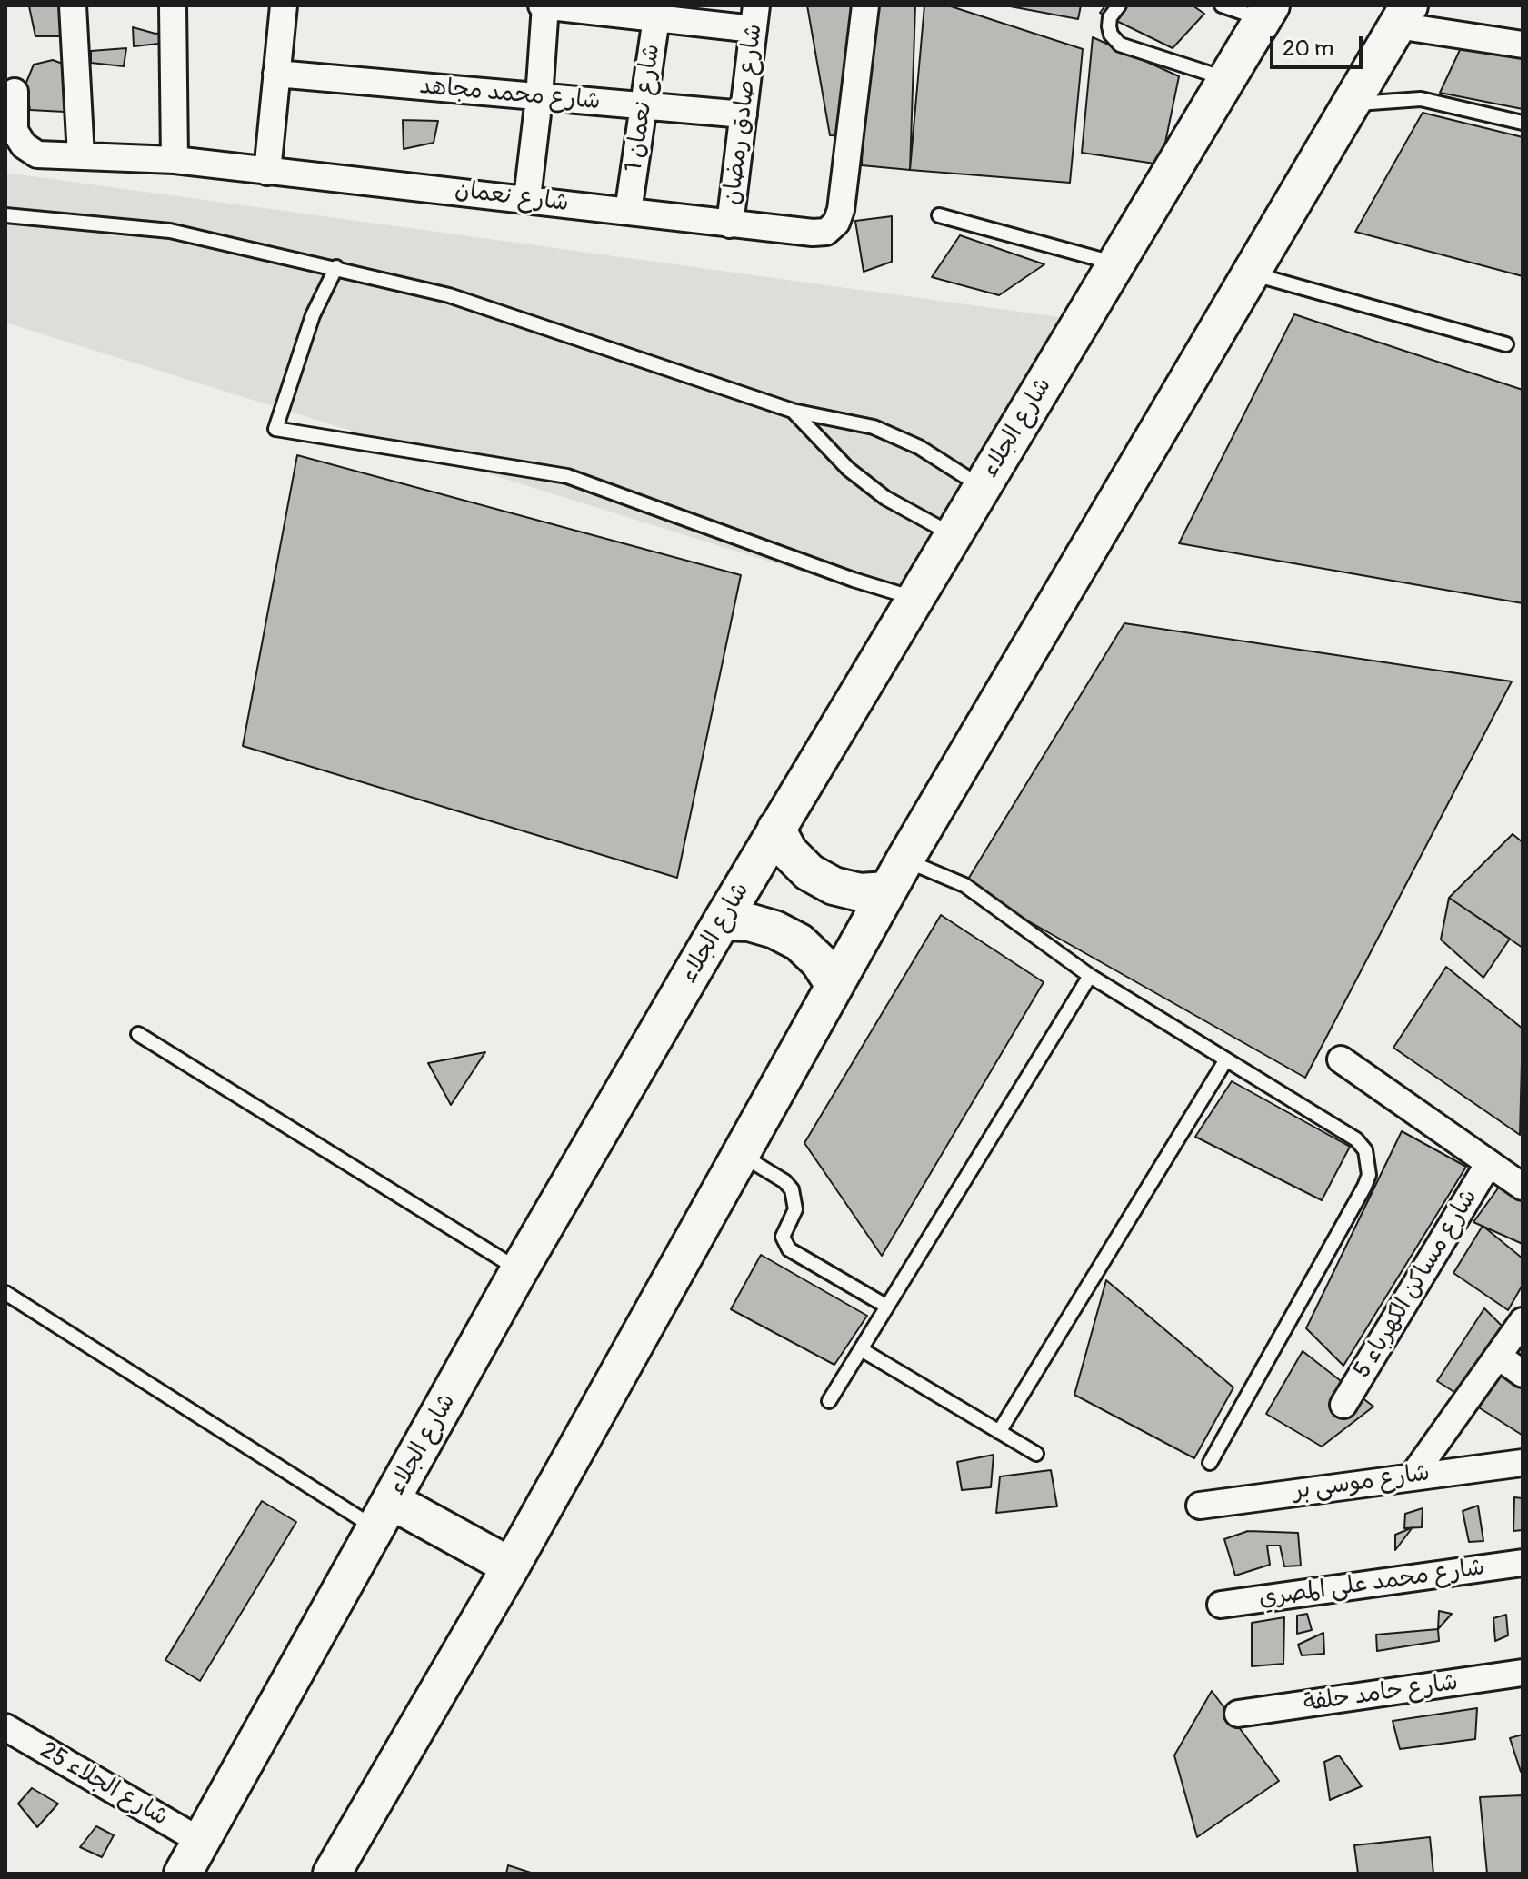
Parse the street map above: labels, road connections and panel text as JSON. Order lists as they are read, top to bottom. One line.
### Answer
{"streets":{"main road":["شارع الجلاء"],"street":["شارع محمد مجاهد","شارع نعمان 1","شارع صادق رمضان","شارع نعمان","شارع مساكن الكهرباء 5","شارع موسى بر","شارع محمد على المصري","شارع حامد حلفة","شارع الجلاء 25"]},"crossings":[["شارع محمد مجاهد","شارع نعمان 1"],["شارع محمد مجاهد","شارع صادق رمضان"],["شارع نعمان 1","شارع نعمان"],["شارع صادق رمضان","شارع نعمان"],["شارع الجلاء","شارع الجلاء 25"]],"scale_bar":"20 m"}
